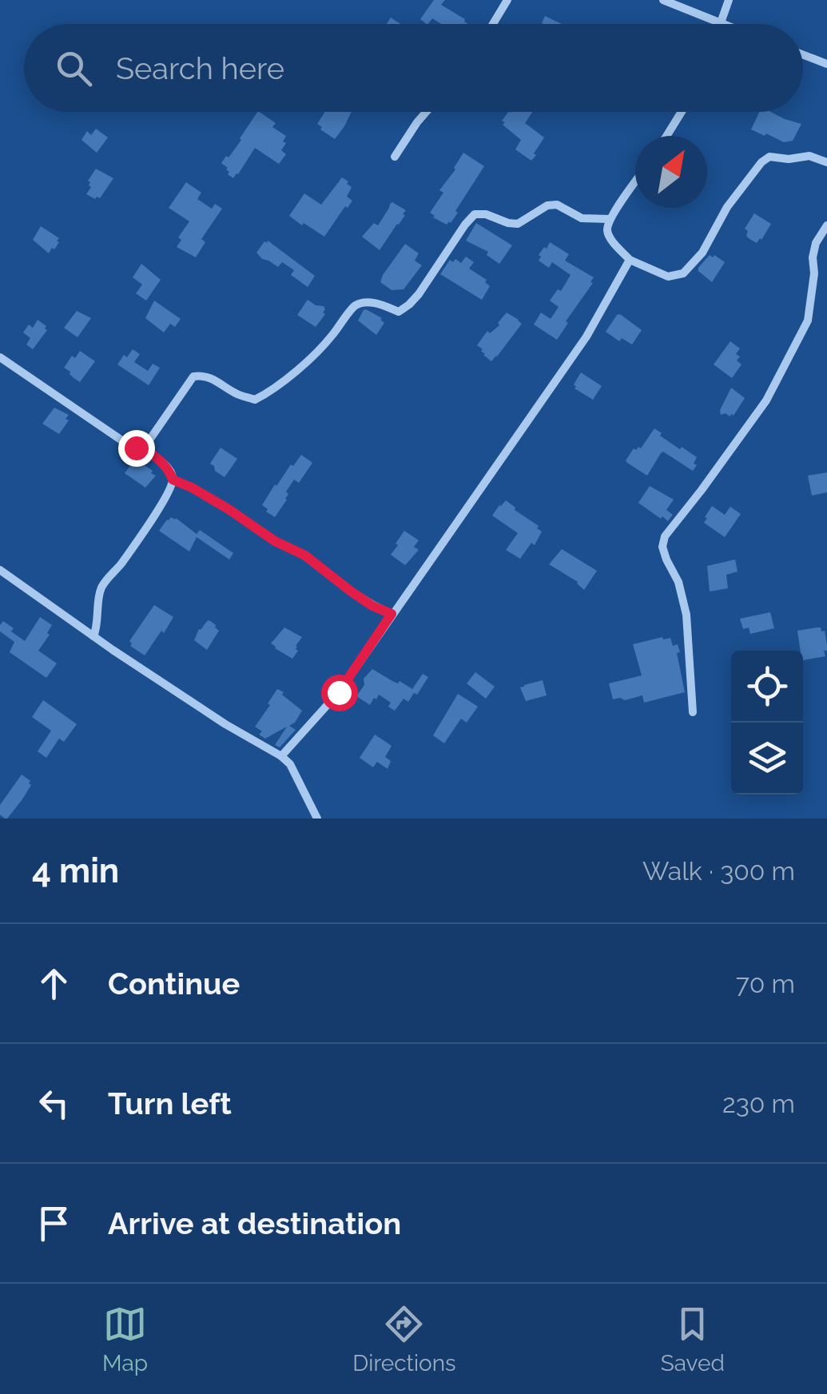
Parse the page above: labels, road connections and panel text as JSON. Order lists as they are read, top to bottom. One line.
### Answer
{"north":"top right","page":{"search":"Search here","heading":["4 min","Walk · 300 m"],"list":[["Continue","70 m"],["Turn left","230 m"],"Arrive at destination"],"nav":["Map","Directions","Saved"]}}
